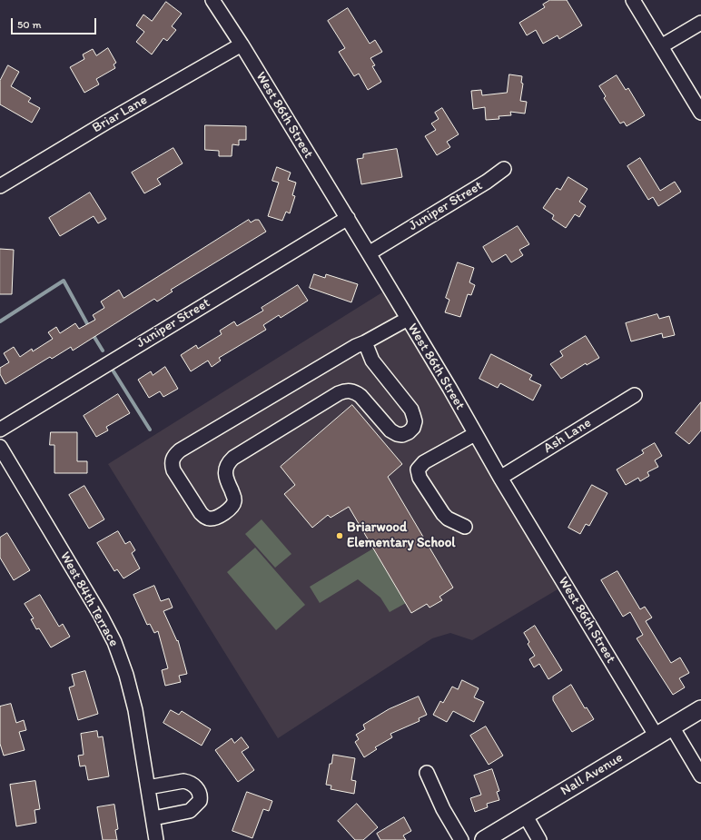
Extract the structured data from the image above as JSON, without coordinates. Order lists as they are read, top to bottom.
{
  "streets": {
    "main road": ["Nall Avenue"],
    "street": [
      "Briar Lane",
      "West 86th Street",
      "Juniper Street",
      "Ash Lane",
      "West 84th Terrace"
    ]
  },
  "crossings": [
    ["Briar Lane", "West 86th Street"],
    ["West 86th Street", "Juniper Street"],
    ["West 86th Street", "Ash Lane"],
    ["West 86th Street", "Nall Avenue"]
  ],
  "places": ["Briarwood Elementary School"],
  "scale_bar": "50 m"
}
